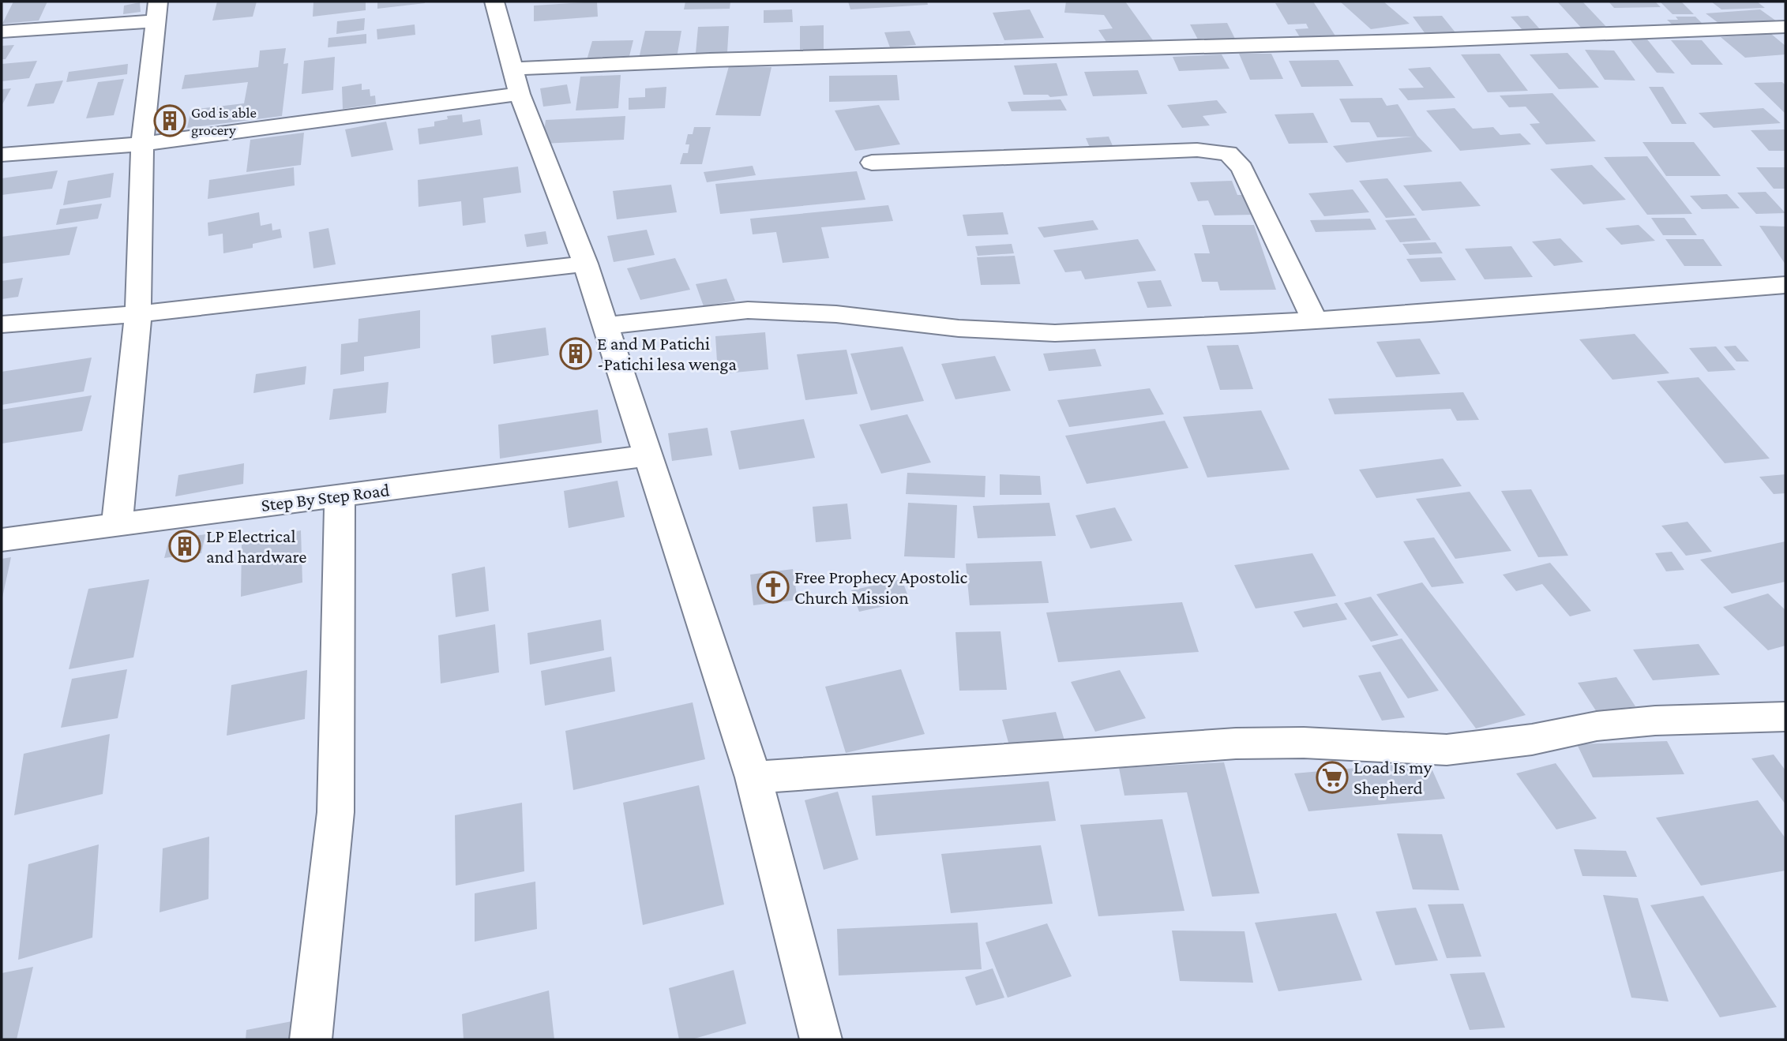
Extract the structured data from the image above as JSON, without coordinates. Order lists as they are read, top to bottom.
{
  "streets": {
    "street": ["Step By Step Road"]
  },
  "places": {
    "building": ["God is able grocery", "E and M Patichi -Patichi lesa wenga", "LP Electrical and hardware"],
    "church": ["Free Prophecy Apostolic Church Mission"],
    "supermarket": ["Load Is my Shepherd"]
  }
}
